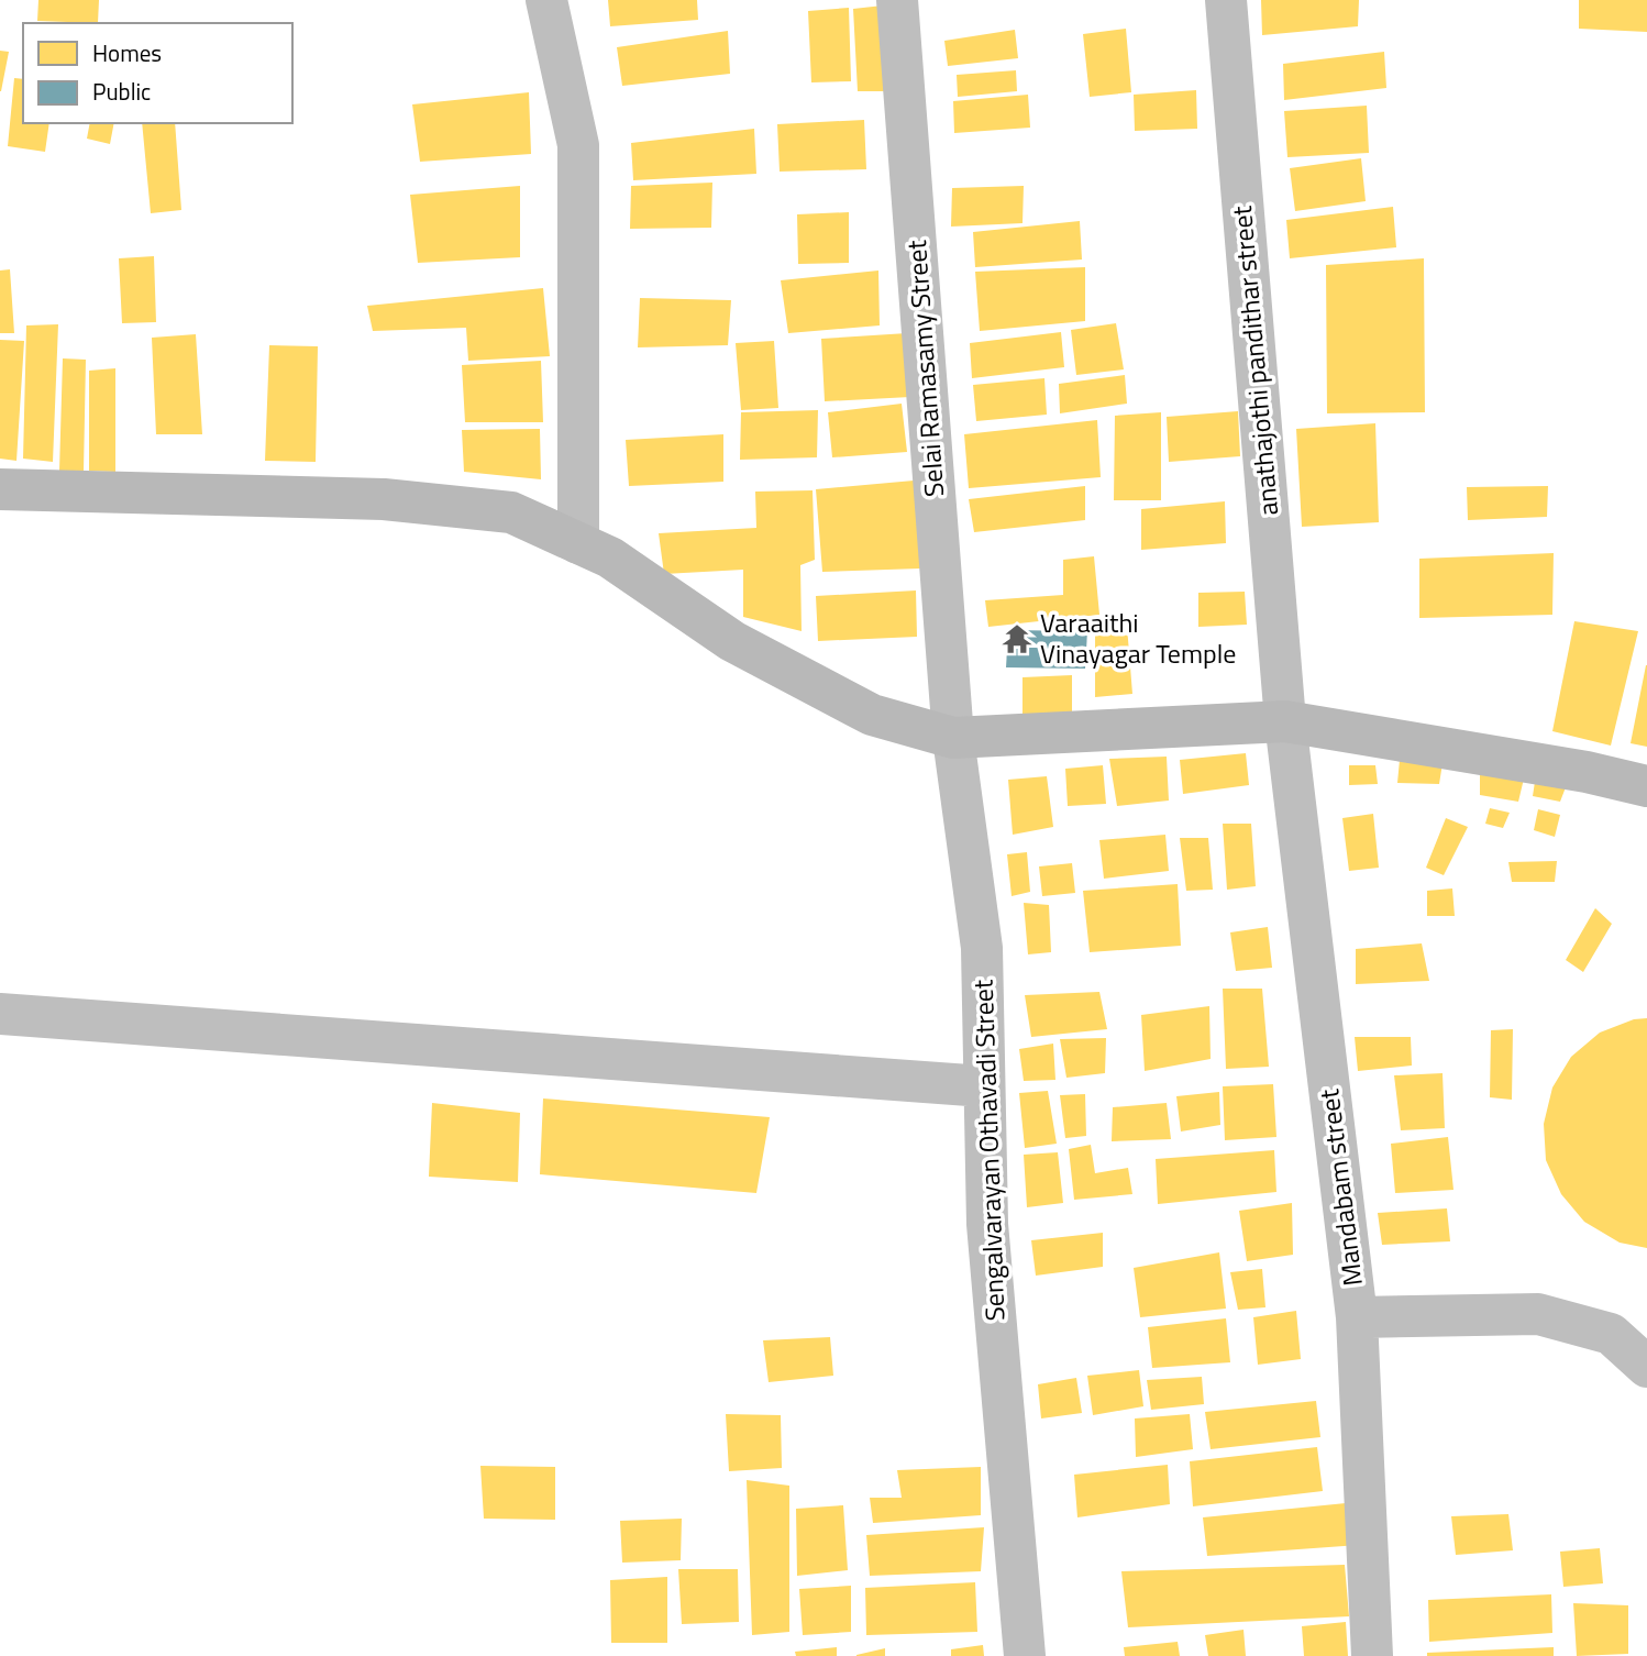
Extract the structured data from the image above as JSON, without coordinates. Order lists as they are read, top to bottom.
{
  "streets": {
    "street": [
      "anathajothi pandithar street",
      "Selai Ramasamy Street",
      "Sengalvarayan Othavadi Street",
      "Mandabam street"
    ]
  },
  "crossings": [
    ["anathajothi pandithar street", "Mandabam street"],
    ["Selai Ramasamy Street", "Sengalvarayan Othavadi Street"]
  ],
  "places": {
    "temple": ["Varaaithi Vinayagar Temple"]
  },
  "legend": ["Homes", "Public"]
}
